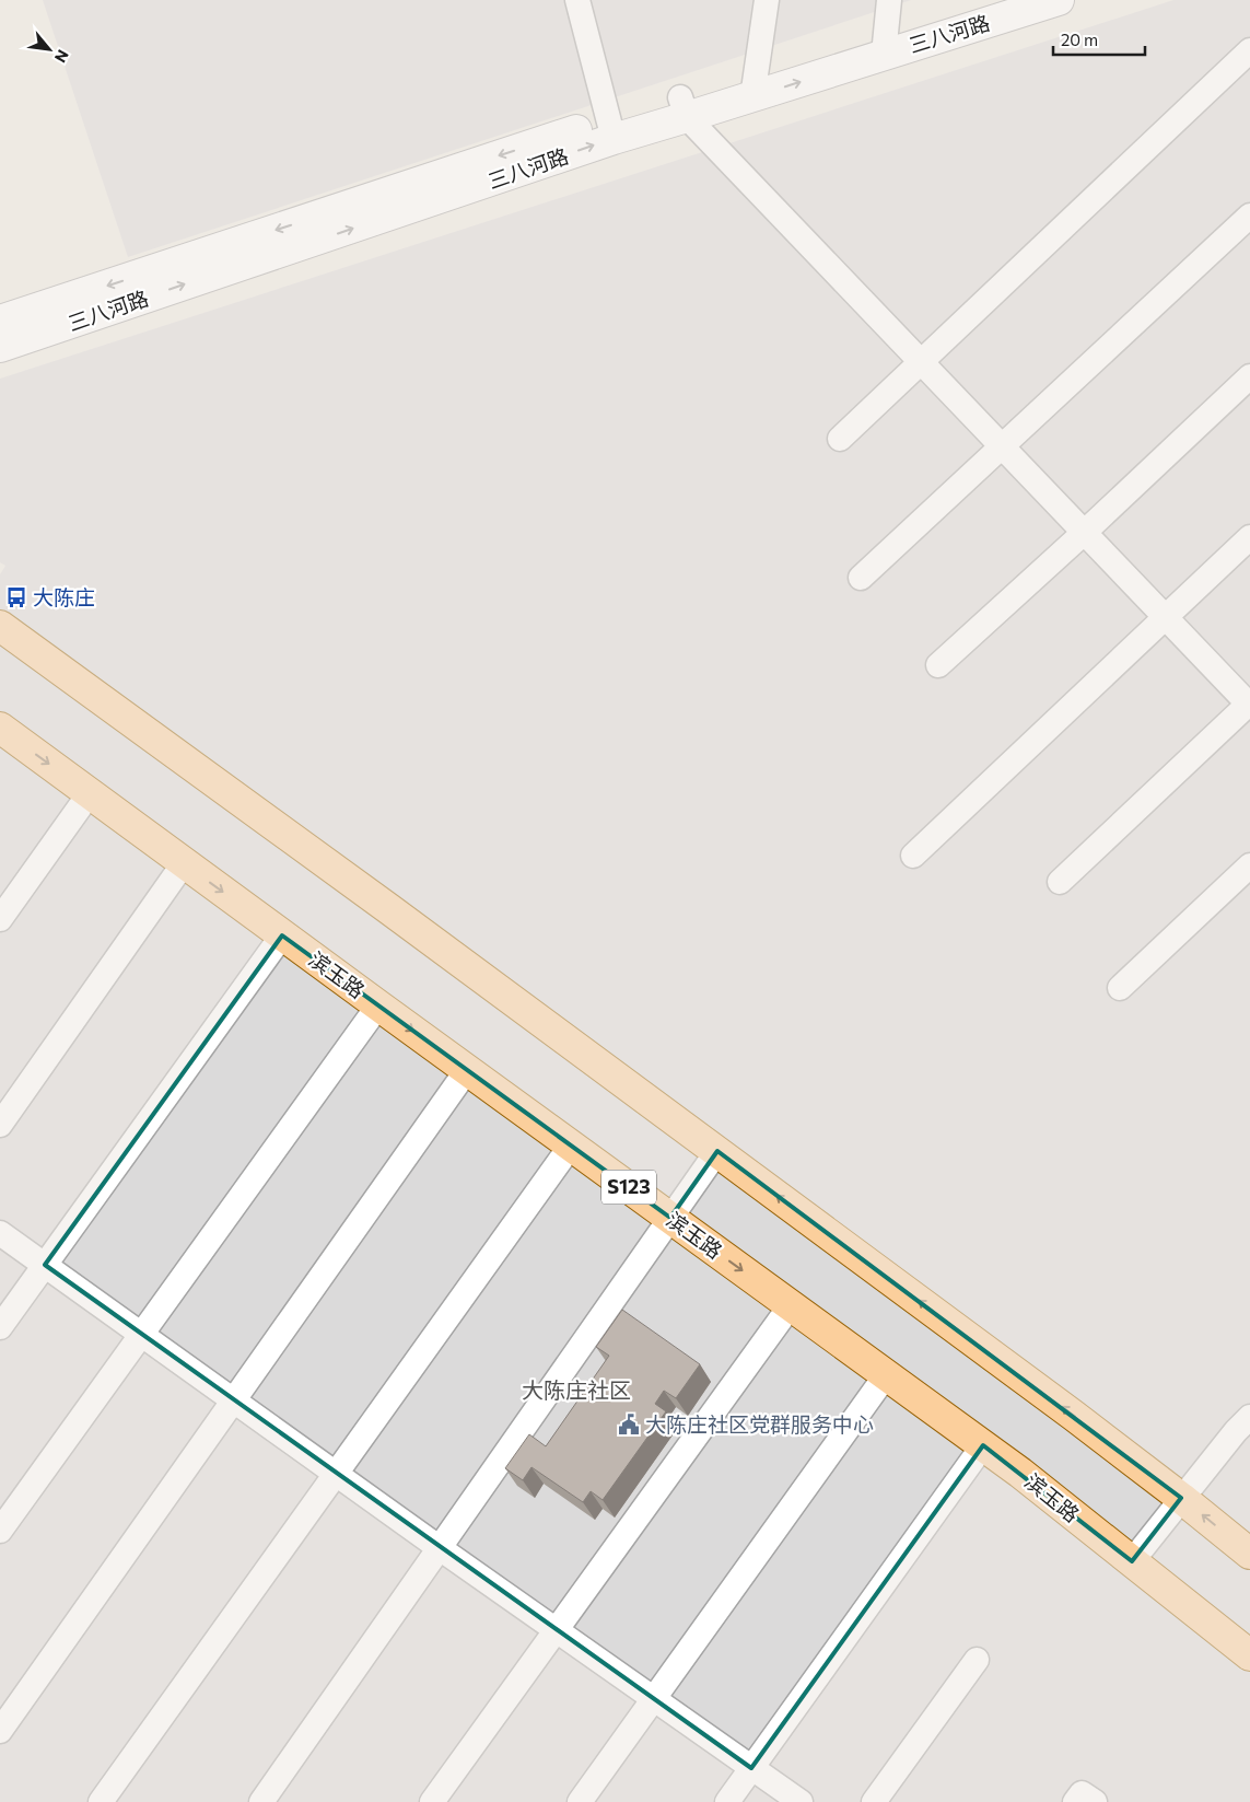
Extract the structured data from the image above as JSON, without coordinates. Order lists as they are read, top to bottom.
{
  "streets": {
    "main road": ["滨玉路", "S123"],
    "street": ["三八河路"]
  },
  "districts": ["大陈庄社区"],
  "places": {
    "bus stop": ["大陈庄"],
    "public building": ["大陈庄社区党群服务中心"]
  },
  "scale_bar": "20 m",
  "north": "bottom right"
}
